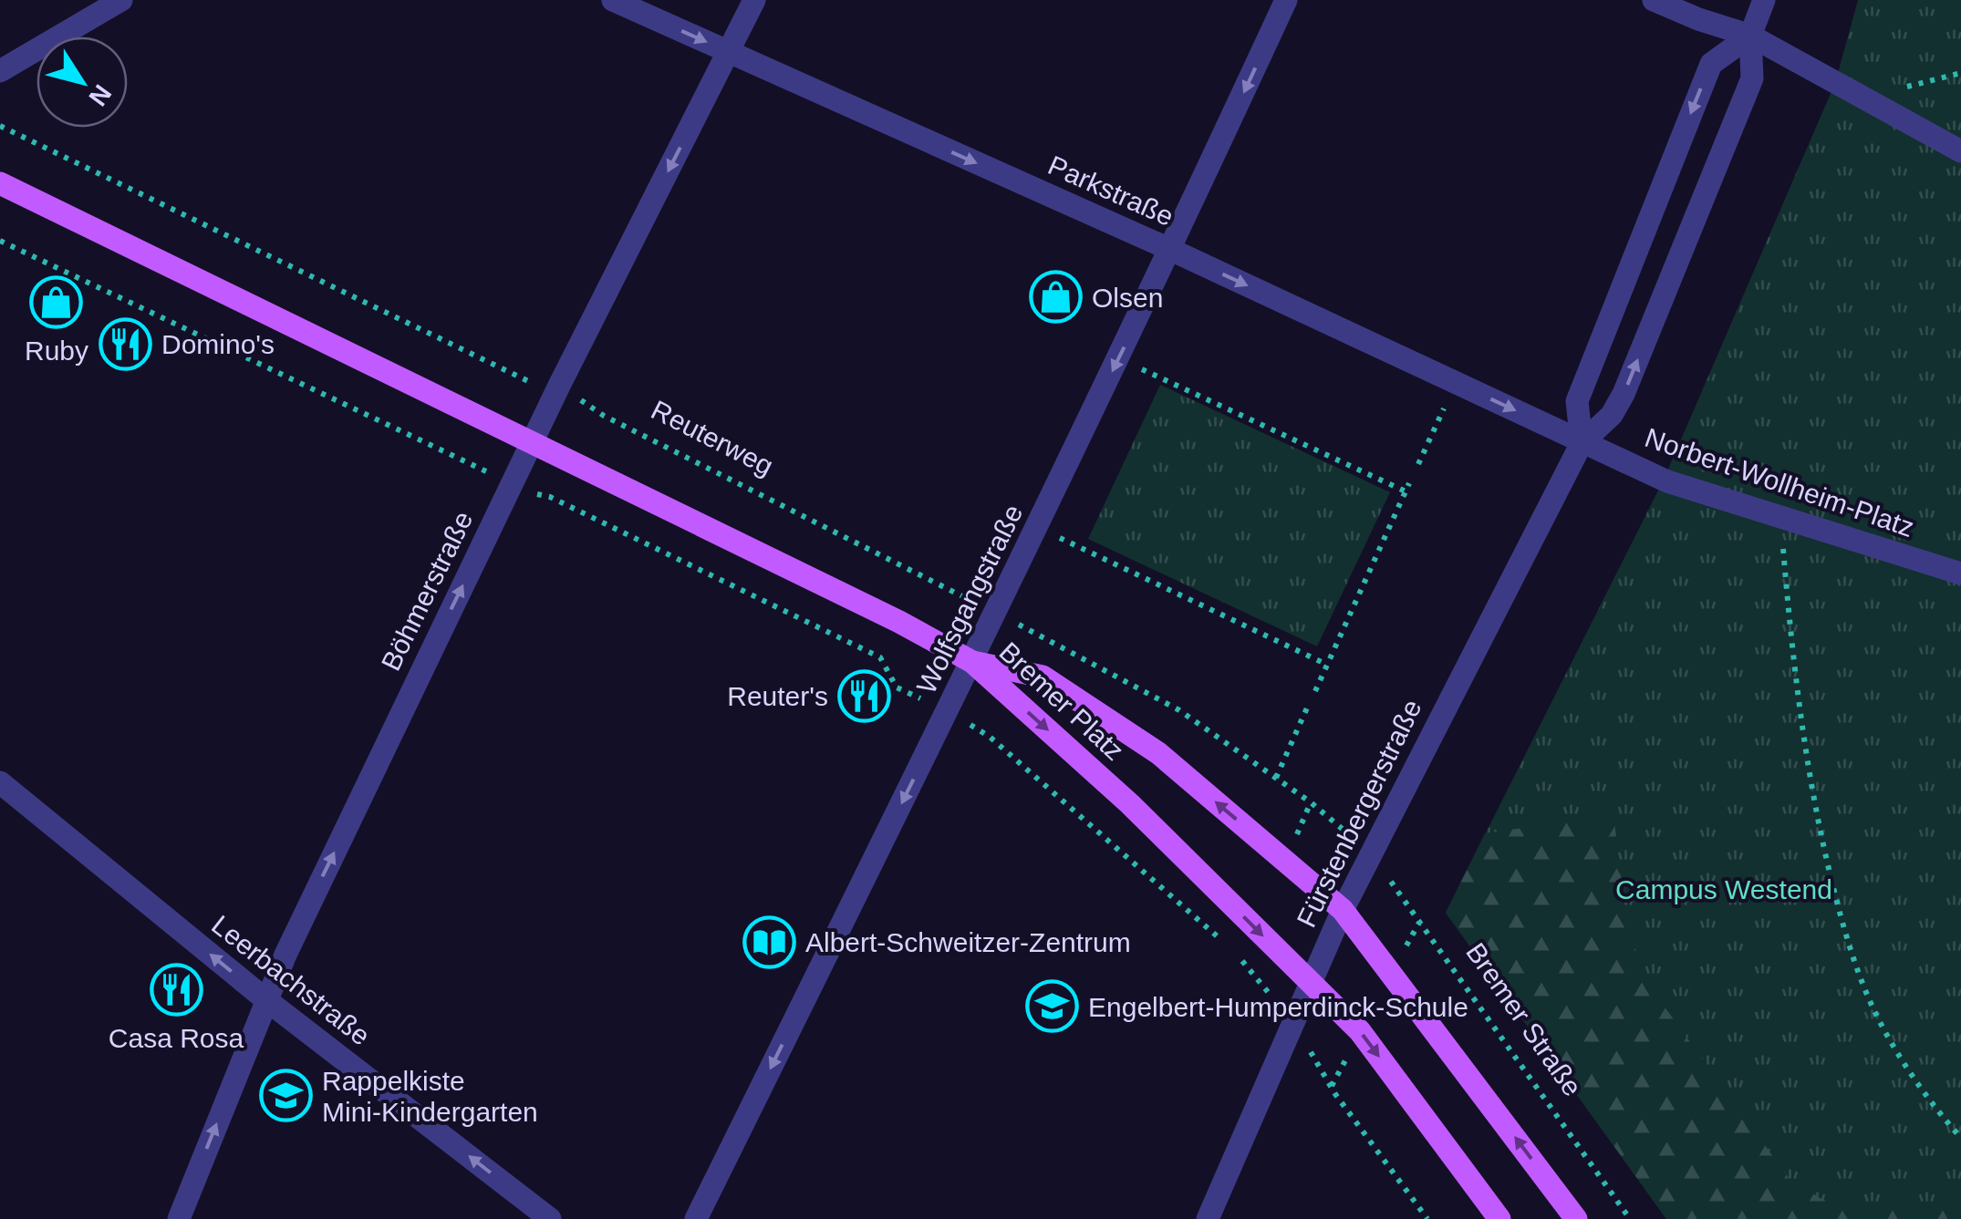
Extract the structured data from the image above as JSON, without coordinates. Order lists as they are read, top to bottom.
{
  "streets": {
    "main road": ["Bremer Platz"],
    "street": [
      "Parkstraße",
      "Norbert-Wollheim-Platz",
      "Böhmerstraße",
      "Wolfsgangstraße",
      "Fürstenbergerstraße",
      "Leerbachstraße"
    ],
    "path": ["Reuterweg", "Bremer Straße"]
  },
  "crossings": [
    ["Parkstraße", "Norbert-Wollheim-Platz"],
    ["Parkstraße", "Böhmerstraße"],
    ["Parkstraße", "Wolfsgangstraße"],
    ["Parkstraße", "Fürstenbergerstraße"],
    ["Reuterweg", "Böhmerstraße"],
    ["Reuterweg", "Wolfsgangstraße"],
    ["Reuterweg", "Fürstenbergerstraße"],
    ["Reuterweg", "Bremer Straße"],
    ["Norbert-Wollheim-Platz", "Fürstenbergerstraße"],
    ["Böhmerstraße", "Leerbachstraße"],
    ["Wolfsgangstraße", "Bremer Platz"],
    ["Bremer Platz", "Fürstenbergerstraße"],
    ["Fürstenbergerstraße", "Bremer Straße"]
  ],
  "one_way": ["Parkstraße", "Wolfsgangstraße", "Leerbachstraße"],
  "parks": ["Campus Westend"],
  "places": {
    "shop": ["Olsen", "Ruby"],
    "restaurant": ["Domino's", "Reuter's", "Casa Rosa"],
    "library": ["Albert-Schweitzer-Zentrum"],
    "school or university": ["Engelbert-Humperdinck-Schule", "Rappelkiste Mini-Kindergarten"]
  },
  "north": "bottom right"
}
